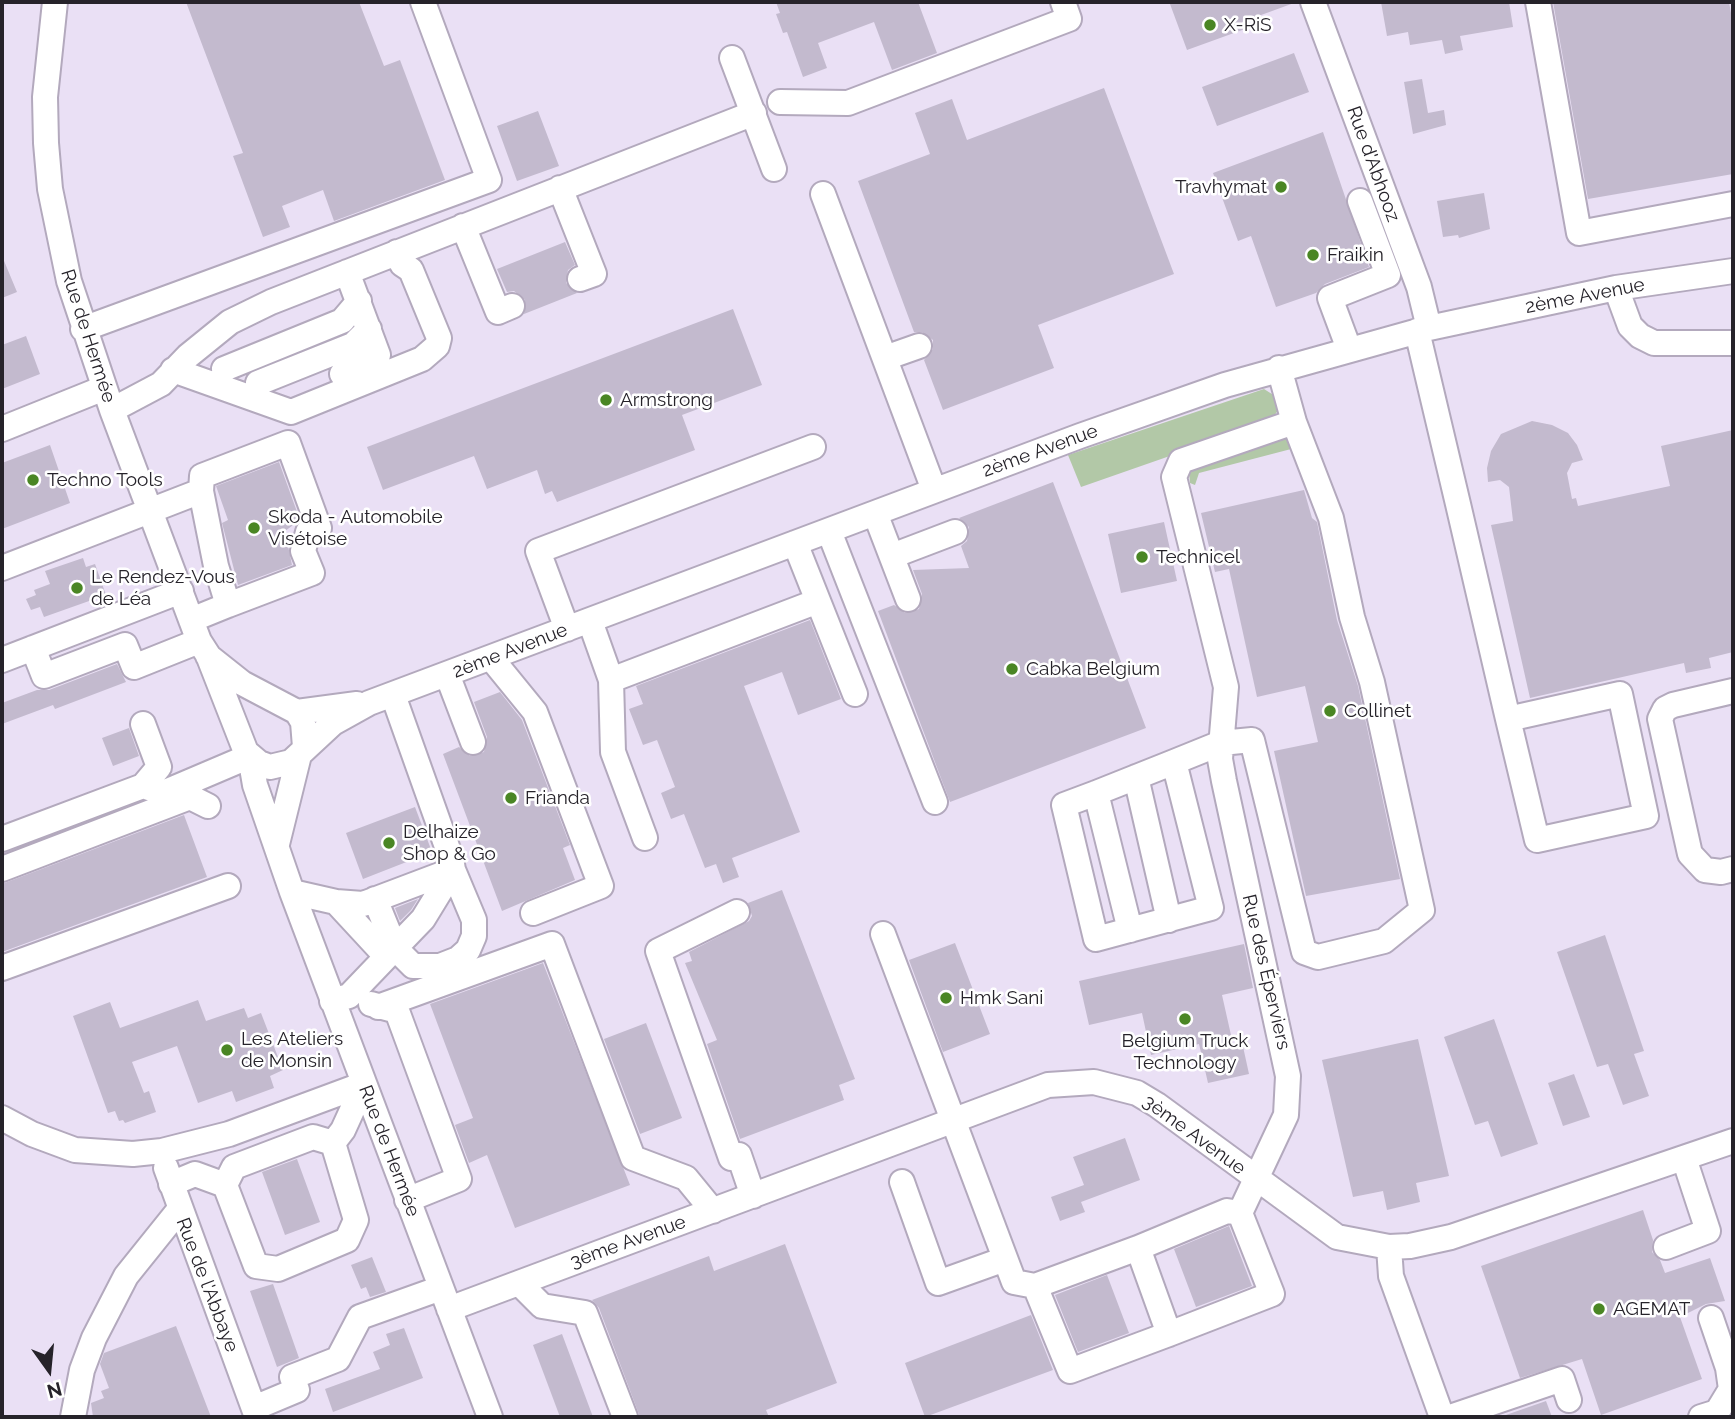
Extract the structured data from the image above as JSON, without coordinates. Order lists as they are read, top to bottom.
{
  "streets": {
    "street": [
      "Rue d'Abhooz",
      "2ème Avenue",
      "Rue de Hermée",
      "Rue des Éperviers",
      "3ème Avenue",
      "Rue de l'Abbaye"
    ]
  },
  "crossings": [
    ["Rue d'Abhooz", "2ème Avenue"],
    ["2ème Avenue", "Rue de Hermée"],
    ["Rue de Hermée", "3ème Avenue"],
    ["Rue des Éperviers", "3ème Avenue"],
    ["3ème Avenue", "Rue de l'Abbaye"]
  ],
  "places": [
    "X-RiS",
    "Travhymat",
    "Fraikin",
    "Armstrong",
    "Techno Tools",
    "Skoda - Automobile Visétoise",
    "Technicel",
    "Le Rendez-Vous de Léa",
    "Cabka Belgium",
    "Collinet",
    "Frianda",
    "Delhaize Shop & Go",
    "Hmk Sani",
    "Belgium Truck Technology",
    "Les Ateliers de Monsin",
    "AGEMAT"
  ],
  "north": "bottom"
}
